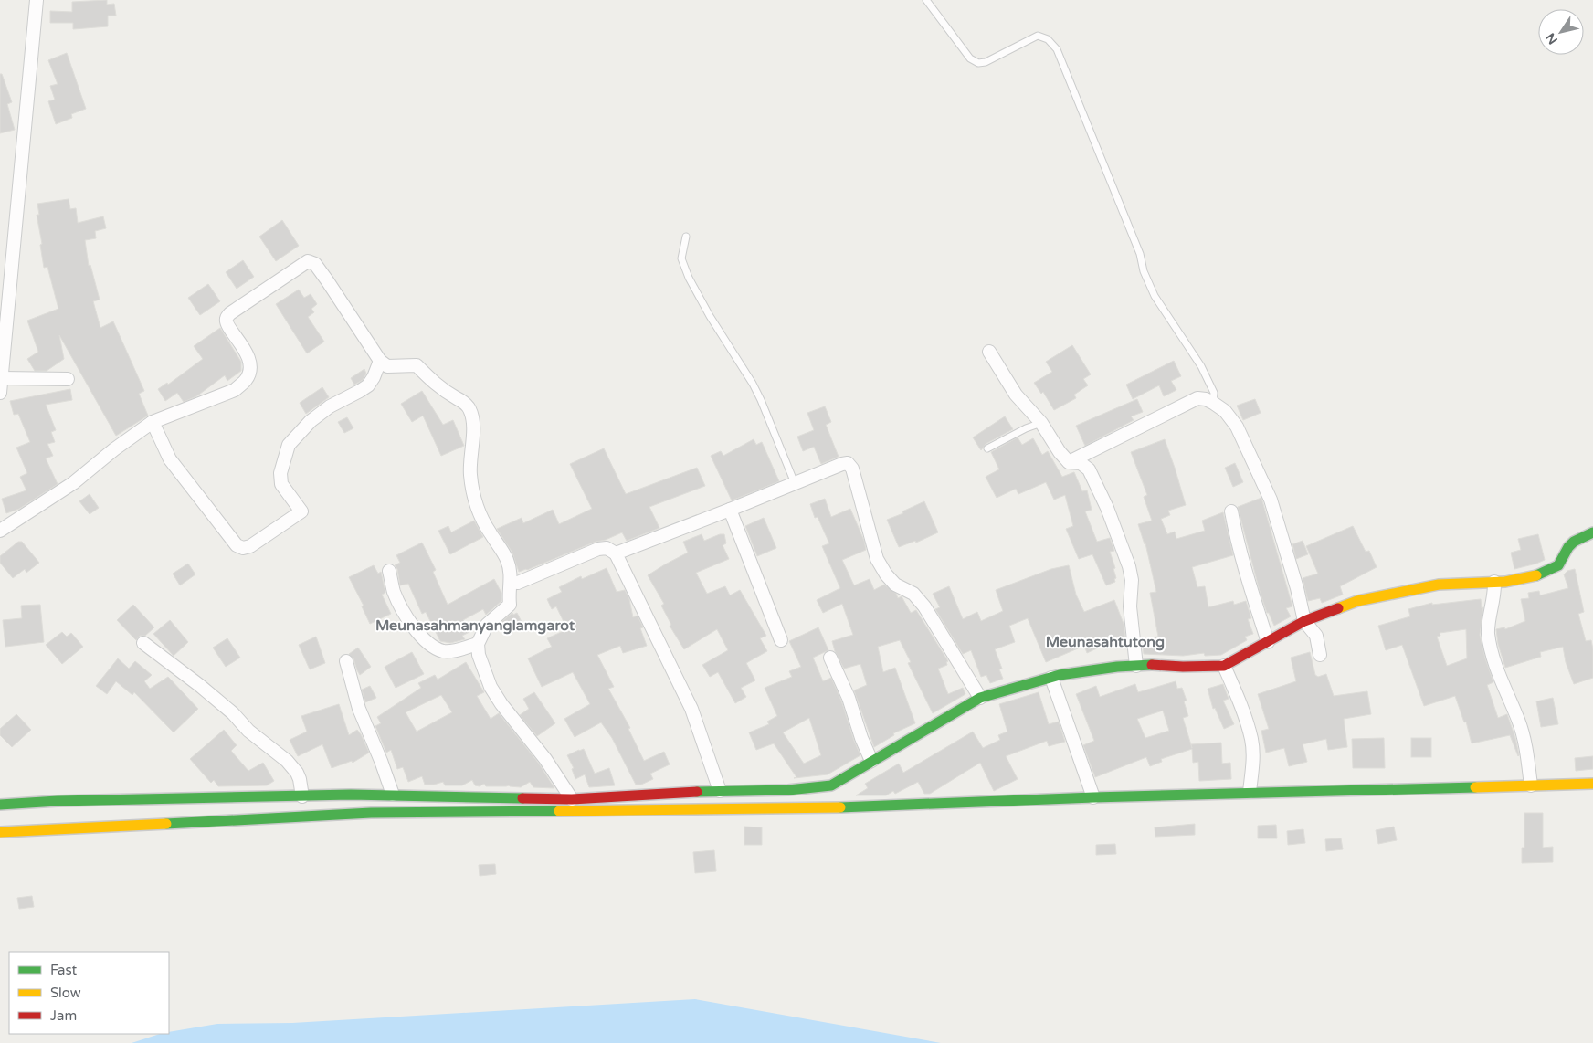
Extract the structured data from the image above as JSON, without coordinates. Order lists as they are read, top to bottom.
{
  "districts": ["Meunasahmanyanglamgarot", "Meunasahtutong"],
  "legend": ["Fast", "Slow", "Jam"],
  "north": "bottom left"
}
